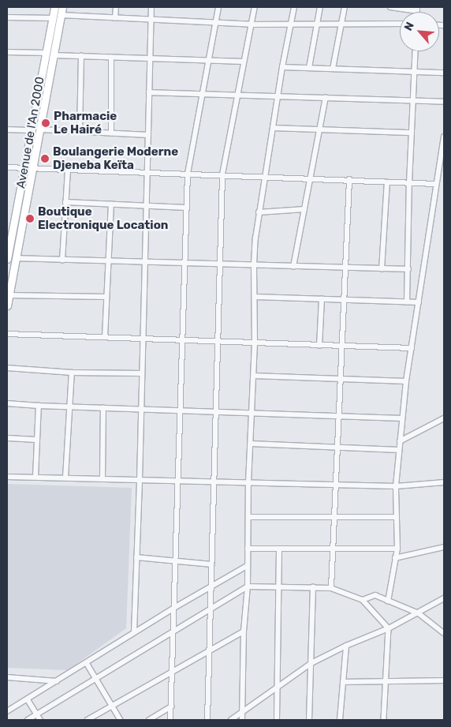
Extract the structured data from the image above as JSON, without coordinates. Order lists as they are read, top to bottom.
{
  "streets": {
    "main road": ["Avenue de l'An 2000"]
  },
  "places": ["Pharmacie Le Hairé", "Boulangerie Moderne Djeneba Keïta", "Boutique Electronique Location"],
  "north": "top left"
}
